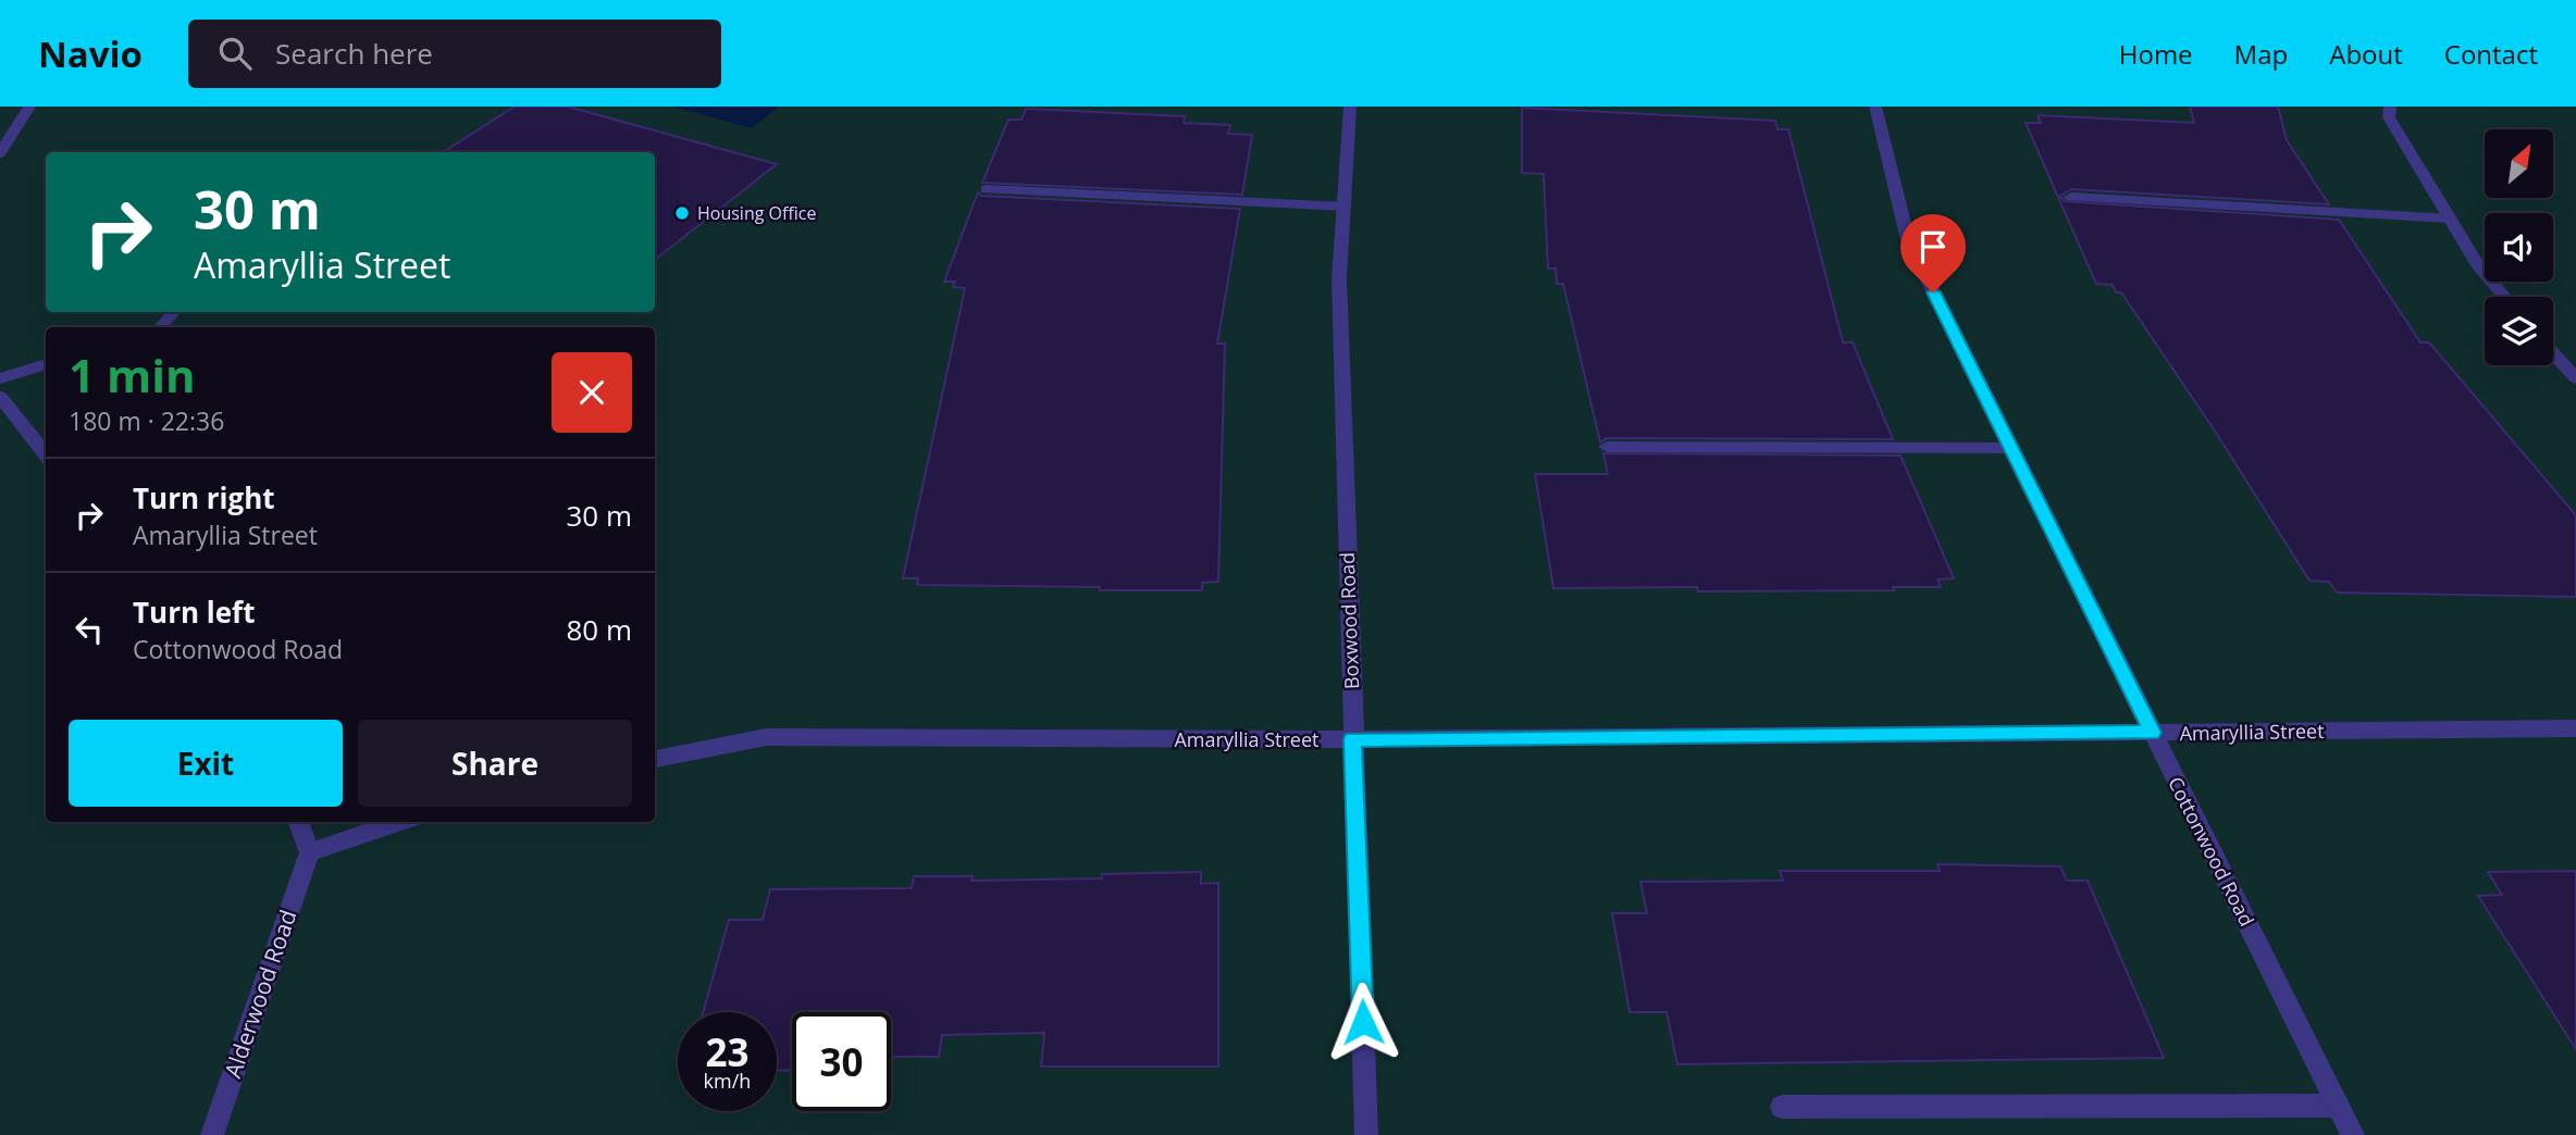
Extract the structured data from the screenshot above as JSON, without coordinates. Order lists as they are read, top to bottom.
{
  "streets": {
    "street": [
      "Boxwood Road",
      "Amaryllia Street",
      "Cottonwood Road",
      "Alderwood Road"
    ]
  },
  "crossings": [
    ["Boxwood Road", "Amaryllia Street"],
    ["Amaryllia Street", "Cottonwood Road"]
  ],
  "places": ["Housing Office"],
  "north": "top right",
  "page": {
    "header": "Navio",
    "search": "Search here",
    "nav": [
      "Home",
      "Map",
      "About",
      "Contact"
    ],
    "turn": ["30 m", "Amaryllia Street"],
    "heading": ["1 min", "180 m · 22:36"],
    "list": [
      {
        "name": "Turn right",
        "note": "Amaryllia Street",
        "value": "30 m"
      },
      {
        "name": "Turn left",
        "note": "Cottonwood Road",
        "value": "80 m"
      }
    ],
    "buttons": ["Exit", "Share"],
    "speed": "23 km/h",
    "limit": "30"
  }
}
